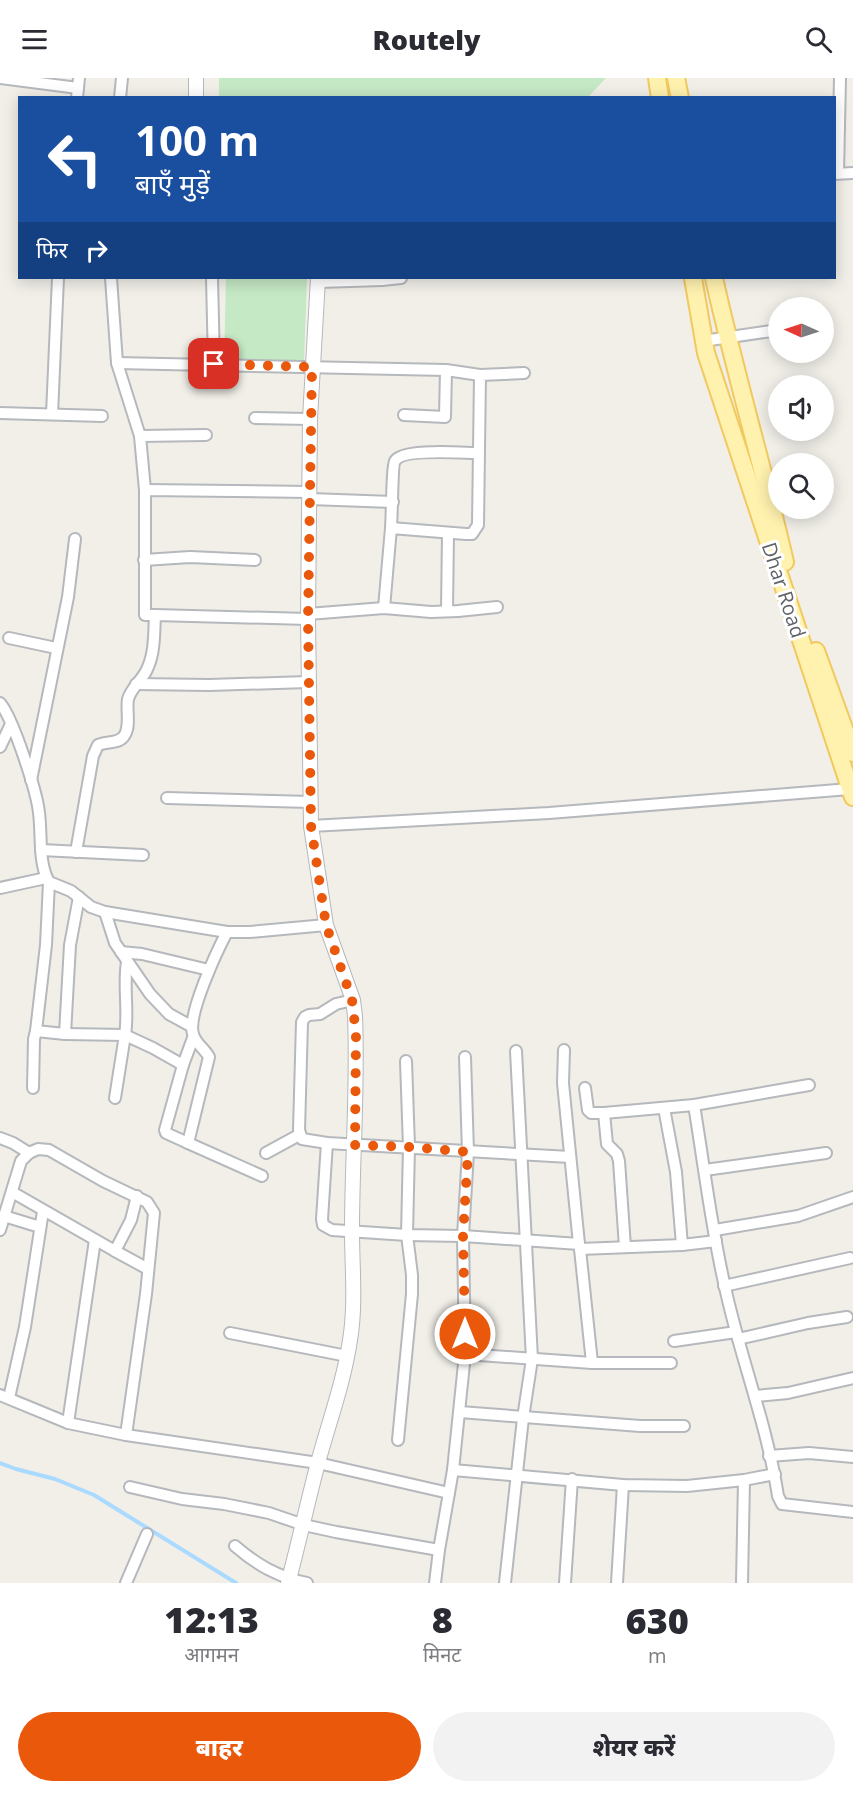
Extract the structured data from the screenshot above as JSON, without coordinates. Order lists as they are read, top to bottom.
{
  "streets": {
    "main road": ["Dhar Road"]
  },
  "north": "left",
  "page": {
    "header": "Routely",
    "turn": ["100 m", "बाएँ मुड़ें"],
    "then": "फिर",
    "eta": [
      "12:13",
      "आगमन",
      "8",
      "मिनट",
      "630",
      "m"
    ],
    "buttons": ["बाहर", "शेयर करें"]
  }
}
